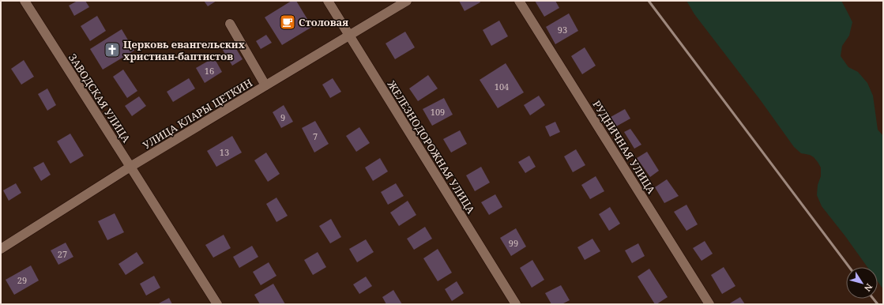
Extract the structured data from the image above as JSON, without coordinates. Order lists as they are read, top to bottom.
{
  "streets": {
    "street": [
      "ЗАВОДСКАЯ УЛИЦА",
      "УЛИЦА КЛАРЫ ЦЕТКИН",
      "ЖЕЛЕЗНОДОРОЖНАЯ УЛИЦА",
      "РУДНИЧНАЯ УЛИЦА"
    ]
  },
  "crossings": [
    ["ЗАВОДСКАЯ УЛИЦА", "УЛИЦА КЛАРЫ ЦЕТКИН"],
    ["УЛИЦА КЛАРЫ ЦЕТКИН", "ЖЕЛЕЗНОДОРОЖНАЯ УЛИЦА"]
  ],
  "places": {
    "cafe": ["Столовая"],
    "church": ["Церковь евангельских христиан-баптистов"]
  },
  "house_numbers": [
    "93",
    "16",
    "104",
    "109",
    "9",
    "7",
    "13",
    "99",
    "27",
    "29"
  ],
  "north": "bottom right"
}
